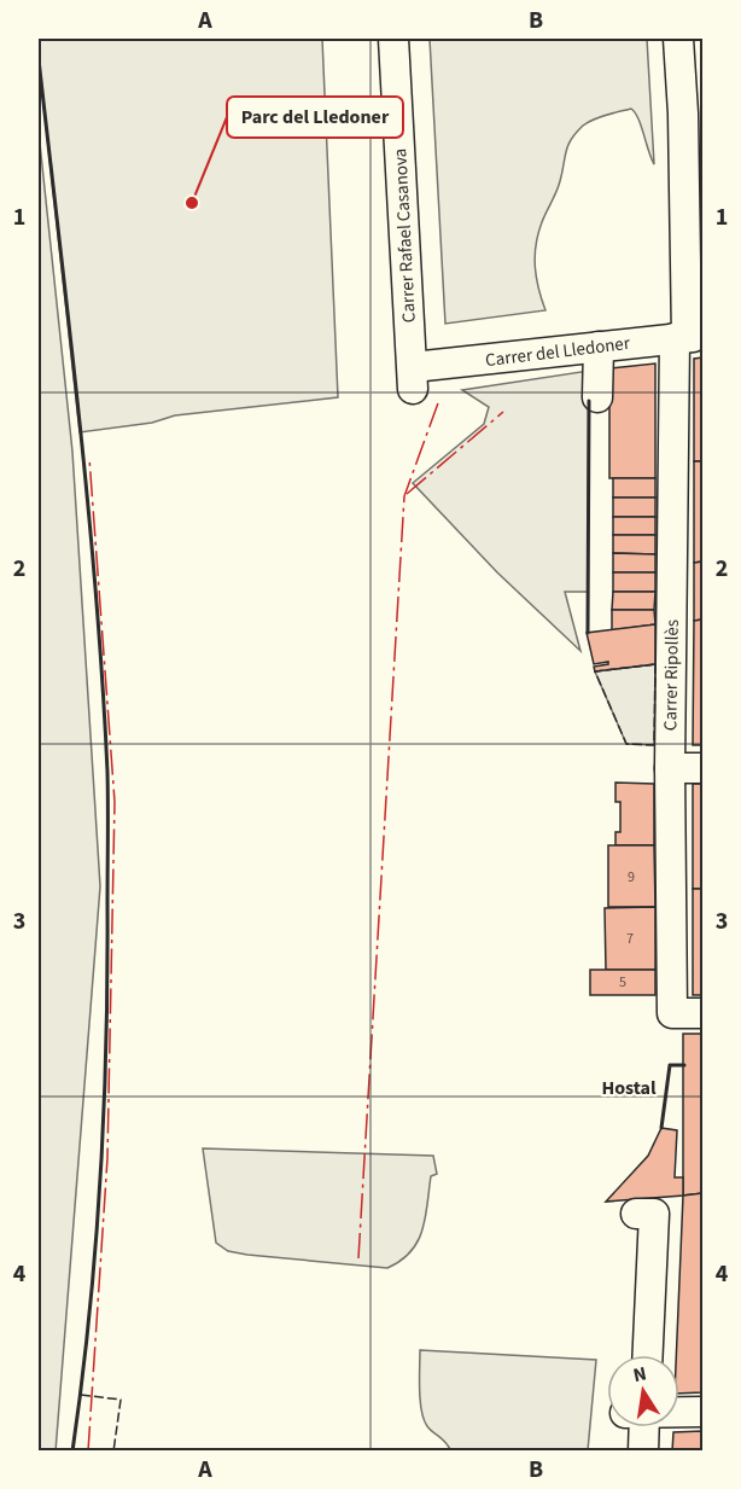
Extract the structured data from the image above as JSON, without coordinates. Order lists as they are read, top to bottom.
{
  "streets": {
    "street": ["Carrer Rafael Casanova", "Carrer del Lledoner", "Carrer Ripollès"]
  },
  "crossings": [
    ["Carrer Rafael Casanova", "Carrer del Lledoner"],
    ["Carrer del Lledoner", "Carrer Ripollès"]
  ],
  "districts": ["Hostal"],
  "places": ["Parc del Lledoner"],
  "house_numbers": ["9", "7", "5"],
  "north": "top",
  "grid": {
    "columns": ["A", "B"],
    "rows": [
      "1",
      "2",
      "3",
      "4"
    ]
  }
}
